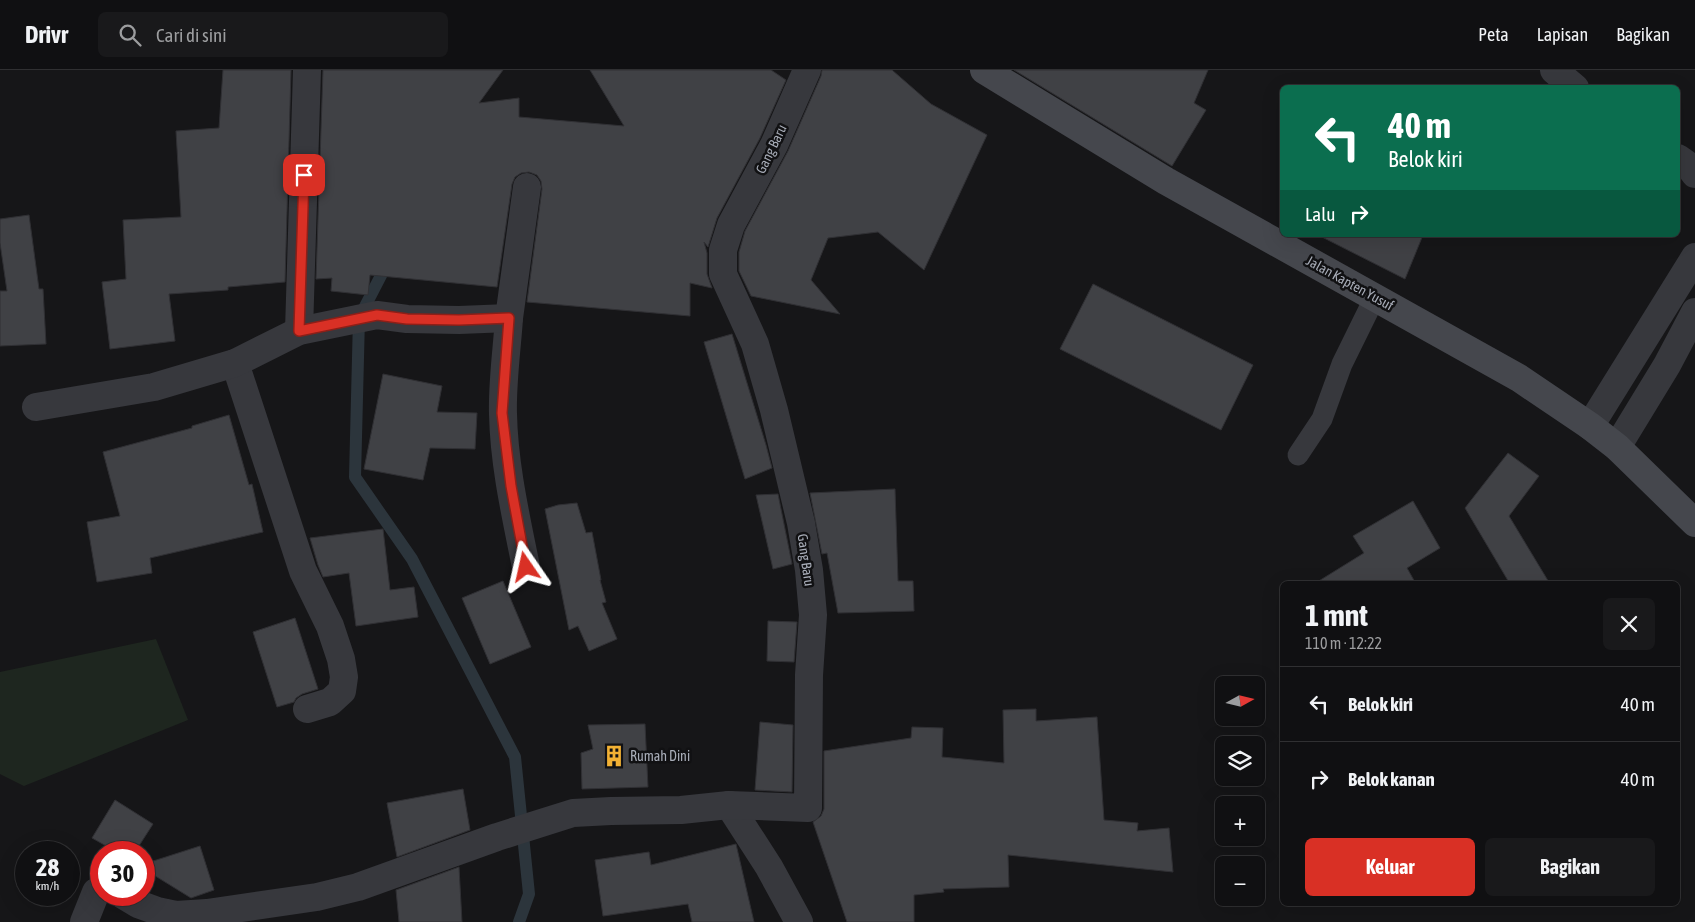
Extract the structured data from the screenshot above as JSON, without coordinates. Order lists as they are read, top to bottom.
{
  "streets": {
    "main road": ["Jalan Kapten Yusuf"],
    "street": ["Gang Baru"]
  },
  "places": {
    "building": ["Rumah Dini"]
  },
  "north": "right",
  "page": {
    "header": "Drivr",
    "search": "Cari di sini",
    "nav": ["Peta", "Lapisan", "Bagikan"],
    "turn": ["40 m", "Belok kiri"],
    "then": "Lalu",
    "heading": ["1 mnt", "110 m · 12:22"],
    "list": [
      {
        "name": "Belok kiri",
        "value": "40 m"
      },
      {
        "name": "Belok kanan",
        "value": "40 m"
      }
    ],
    "map_buttons": ["+", "−"],
    "buttons": ["Keluar", "Bagikan"],
    "speed": "28 km/h",
    "limit": "30"
  }
}
